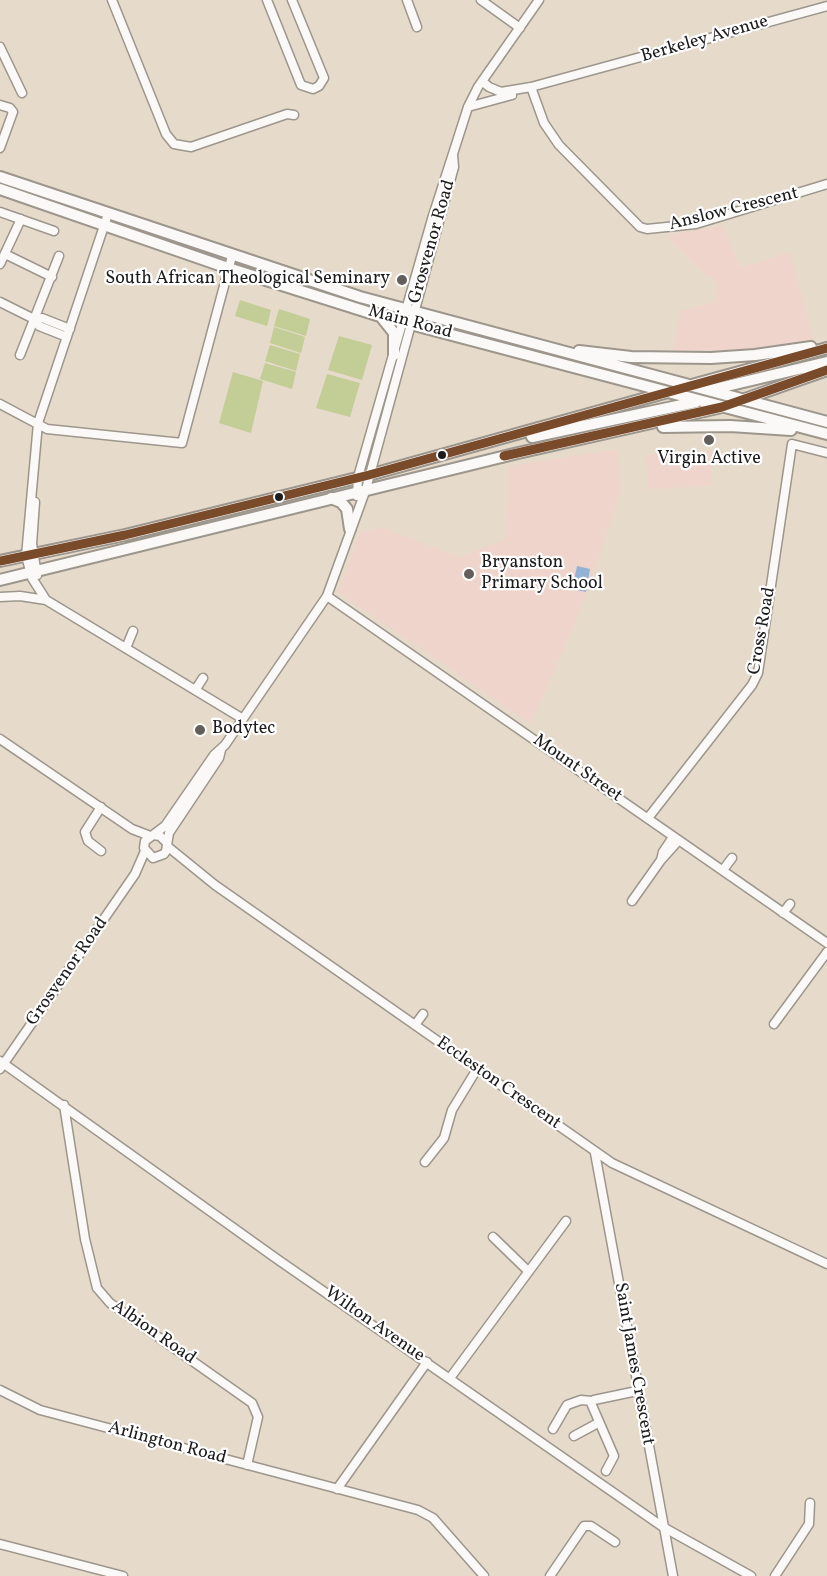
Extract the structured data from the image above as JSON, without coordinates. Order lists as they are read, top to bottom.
{
  "streets": {
    "main road": ["Main Road"],
    "street": [
      "Berkeley Avenue",
      "Anslow Crescent",
      "Grosvenor Road",
      "Cross Road",
      "Mount Street",
      "Eccleston Crescent",
      "Wilton Avenue",
      "Albion Road",
      "Saint James Crescent",
      "Arlington Road"
    ]
  },
  "crossings": [
    ["Berkeley Avenue", "Anslow Crescent"],
    ["Berkeley Avenue", "Grosvenor Road"],
    ["Grosvenor Road", "Main Road"],
    ["Grosvenor Road", "Mount Street"],
    ["Grosvenor Road", "Eccleston Crescent"],
    ["Grosvenor Road", "Wilton Avenue"],
    ["Cross Road", "Mount Street"],
    ["Eccleston Crescent", "Saint James Crescent"],
    ["Wilton Avenue", "Albion Road"],
    ["Wilton Avenue", "Saint James Crescent"],
    ["Albion Road", "Arlington Road"]
  ],
  "places": [
    "South African Theological Seminary",
    "Virgin Active",
    "Bryanston Primary School",
    "Bodytec"
  ]
}
